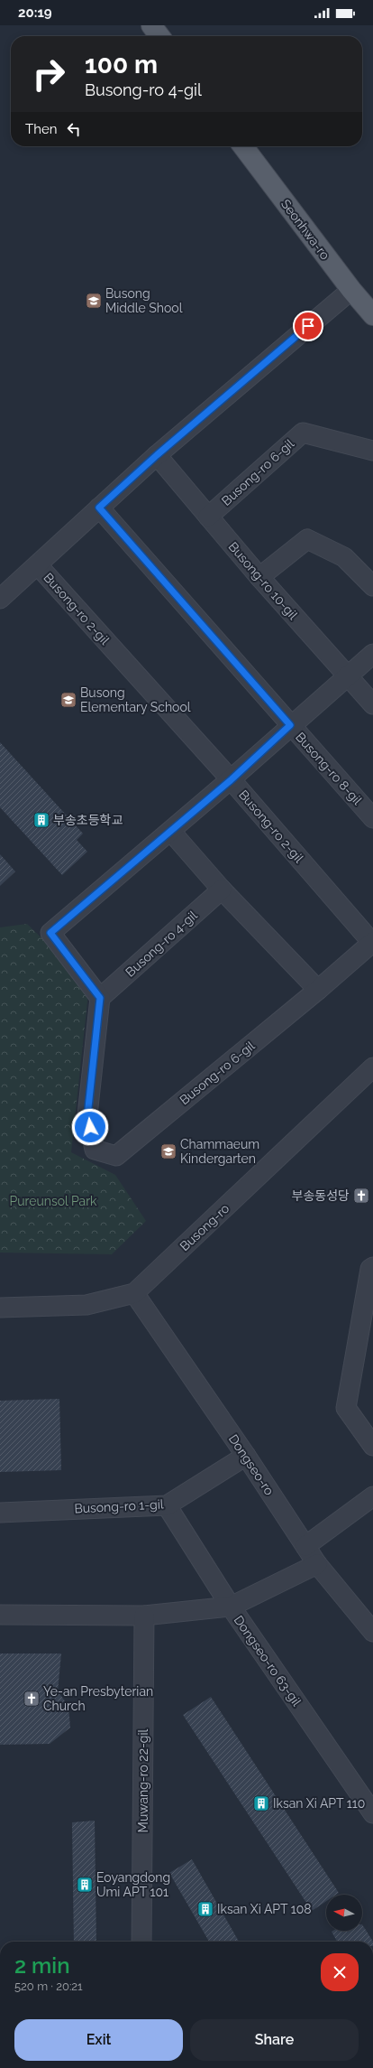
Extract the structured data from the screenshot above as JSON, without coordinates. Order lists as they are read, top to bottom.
{
  "streets": {
    "main road": ["Seonhwa-ro"],
    "street": [
      "Busong-ro 6-gil",
      "Busong-ro 10-gil",
      "Busong-ro 2-gil",
      "Busong-ro 8-gil",
      "Busong-ro 4-gil",
      "Busong-ro",
      "Dongseo-ro",
      "Busong-ro 1-gil",
      "Dongseo-ro 63-gil",
      "Muwang-ro 22-gil"
    ]
  },
  "crossings": [
    ["Busong-ro 6-gil", "Busong-ro 10-gil"],
    ["Busong-ro 6-gil", "Busong-ro 2-gil"],
    ["Busong-ro 6-gil", "Busong-ro 4-gil"],
    ["Busong-ro", "Dongseo-ro"],
    ["Dongseo-ro", "Busong-ro 1-gil"],
    ["Busong-ro 1-gil", "Dongseo-ro 63-gil"]
  ],
  "parks": ["Pureunsol Park"],
  "places": {
    "school or university": ["Busong Middle Shool", "Busong Elementary School", "Chammaeum Kindergarten"],
    "building": [
      "부송초등학교",
      "Iksan Xi APT 110",
      "Eoyangdong Umi APT 101",
      "Iksan Xi APT 108"
    ],
    "church": ["부송동성당", "Ye-an Presbyterian Church"]
  },
  "north": "left",
  "page": {
    "status": "20:19",
    "turn": ["100 m", "Busong-ro 4-gil"],
    "then": "Then",
    "heading": ["2 min", "520 m · 20:21"],
    "buttons": ["Exit", "Share"]
  }
}
